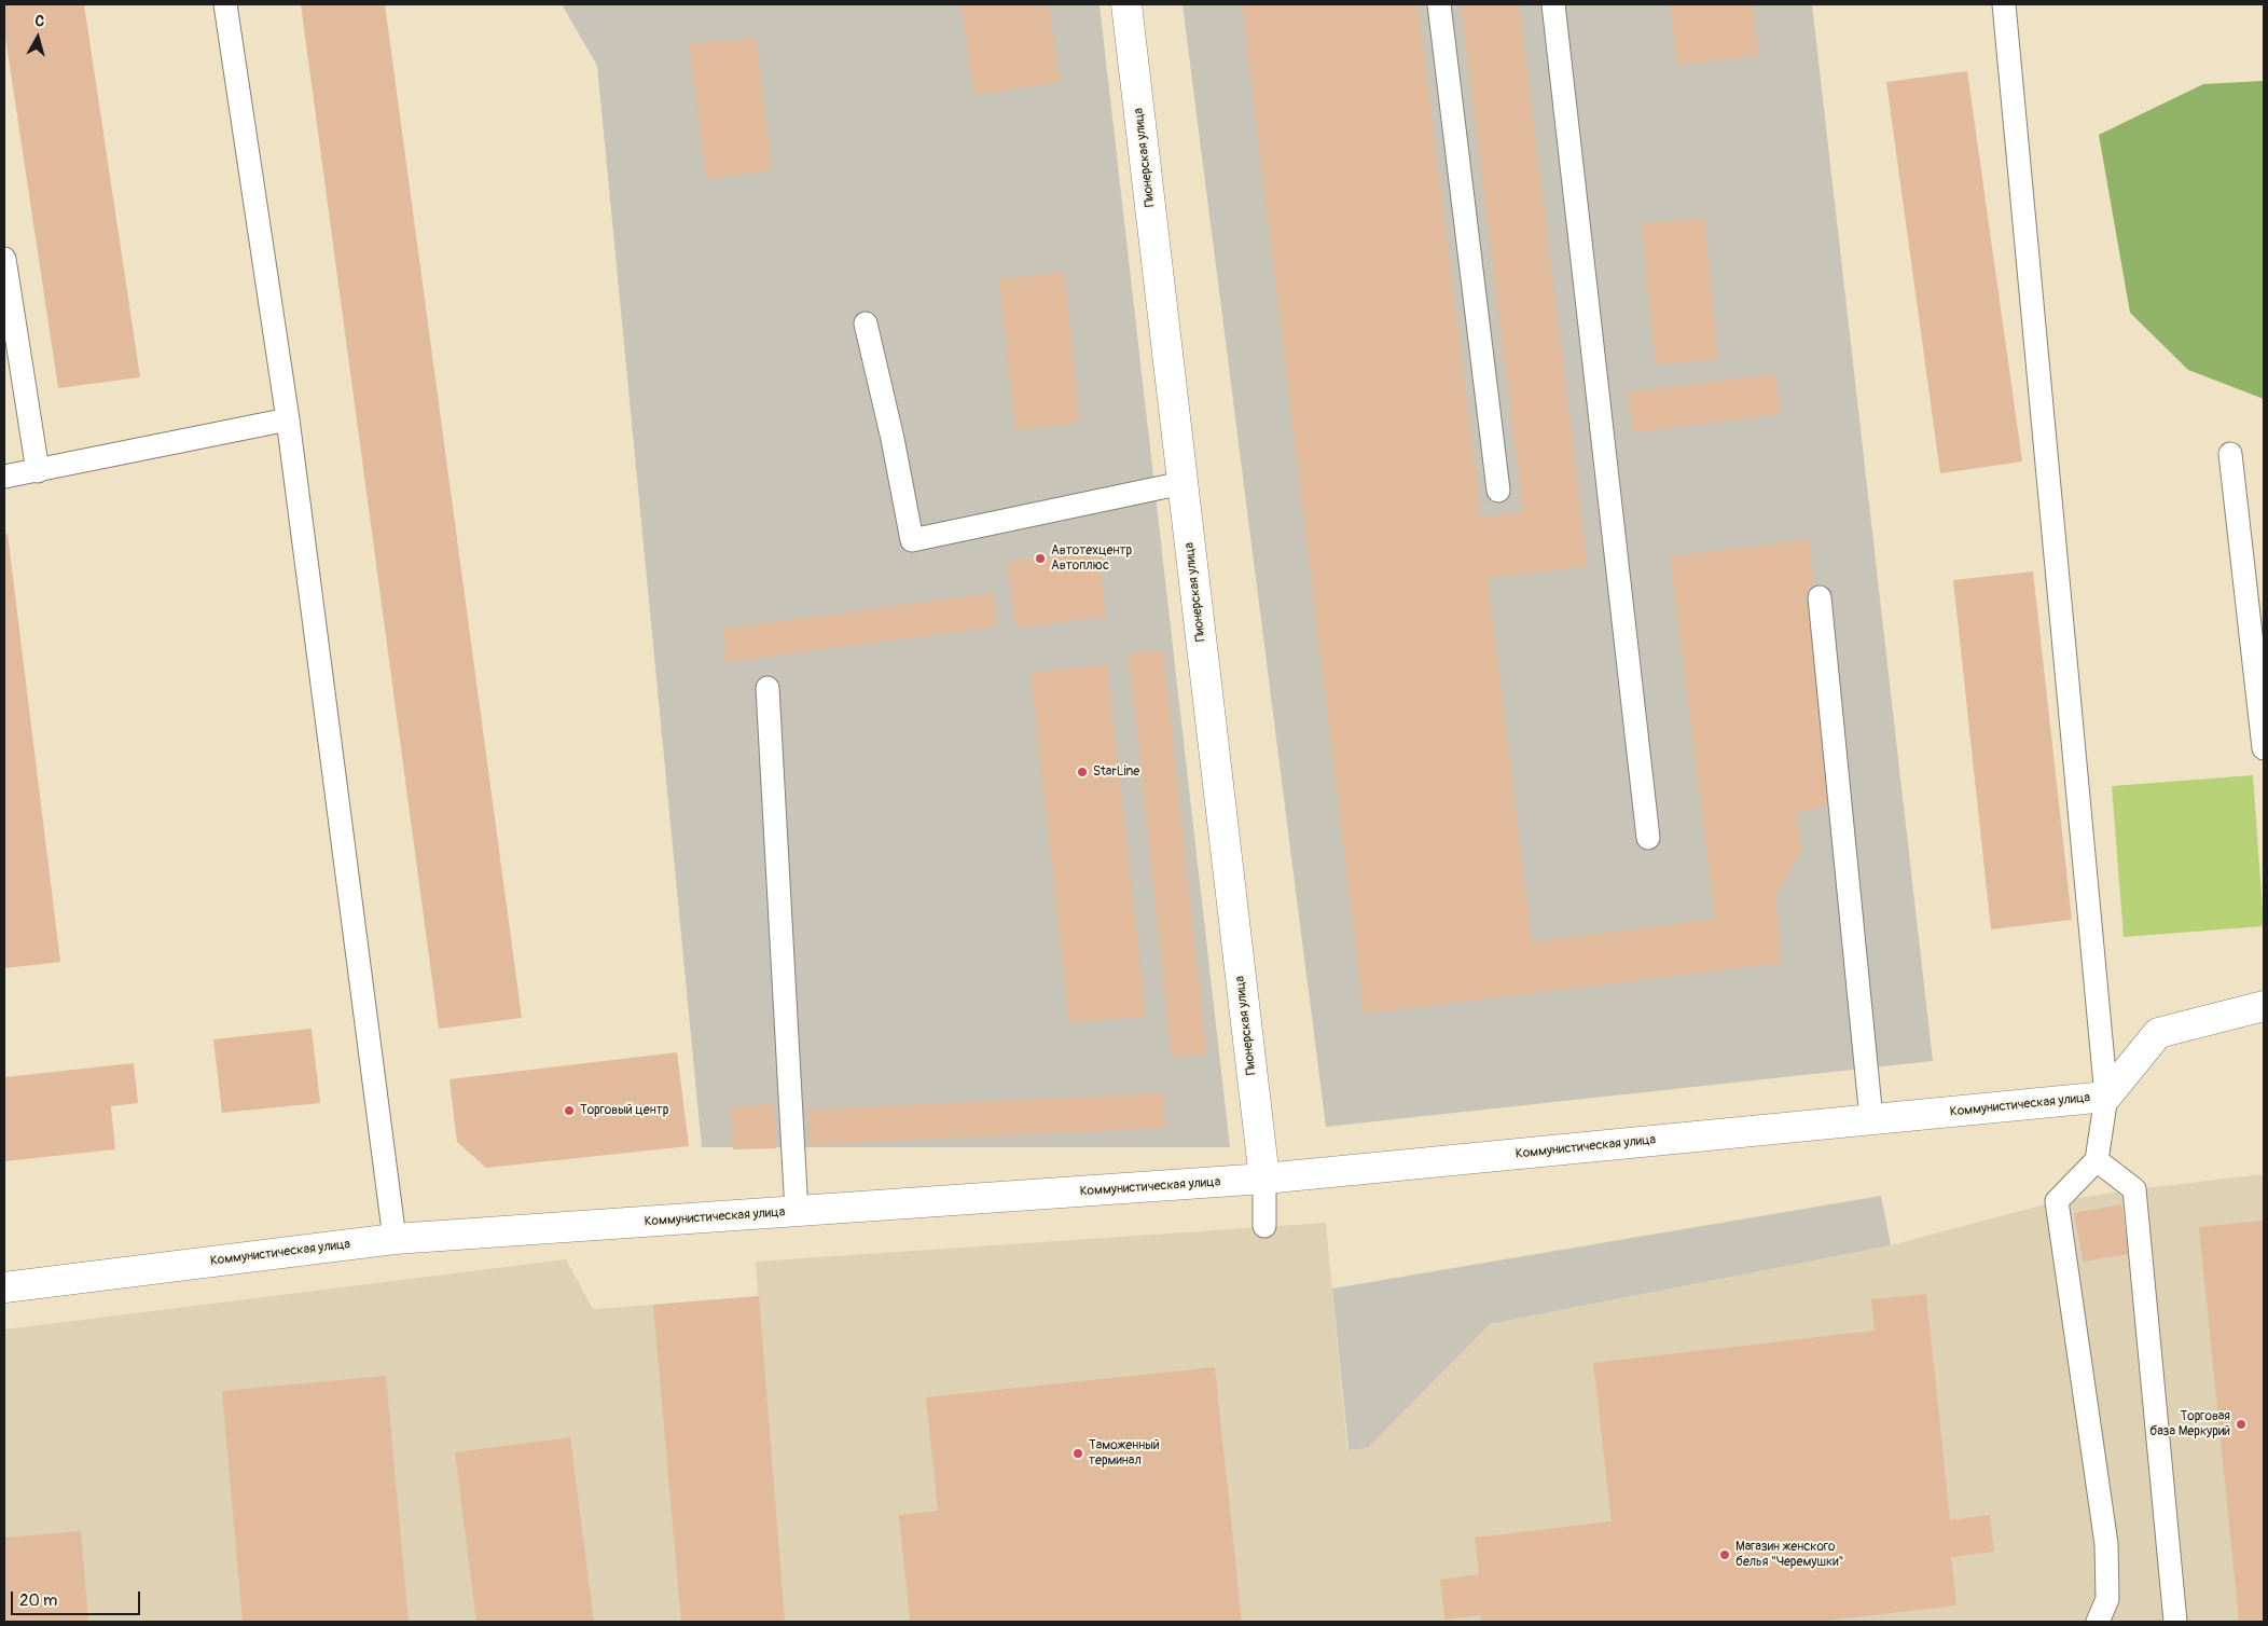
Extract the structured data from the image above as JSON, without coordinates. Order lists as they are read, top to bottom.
{
  "streets": {
    "street": ["Пионерская улица", "Коммунистическая улица"]
  },
  "crossings": [
    ["Пионерская улица", "Коммунистическая улица"]
  ],
  "places": [
    "Автотехцентр Автоплюс",
    "StarLine",
    "Торговый центр",
    "Торговая база Меркурий",
    "Таможенный терминал",
    "Магазин женского белья \"Черемушки\""
  ],
  "scale_bar": "20 m",
  "north": "top"
}
